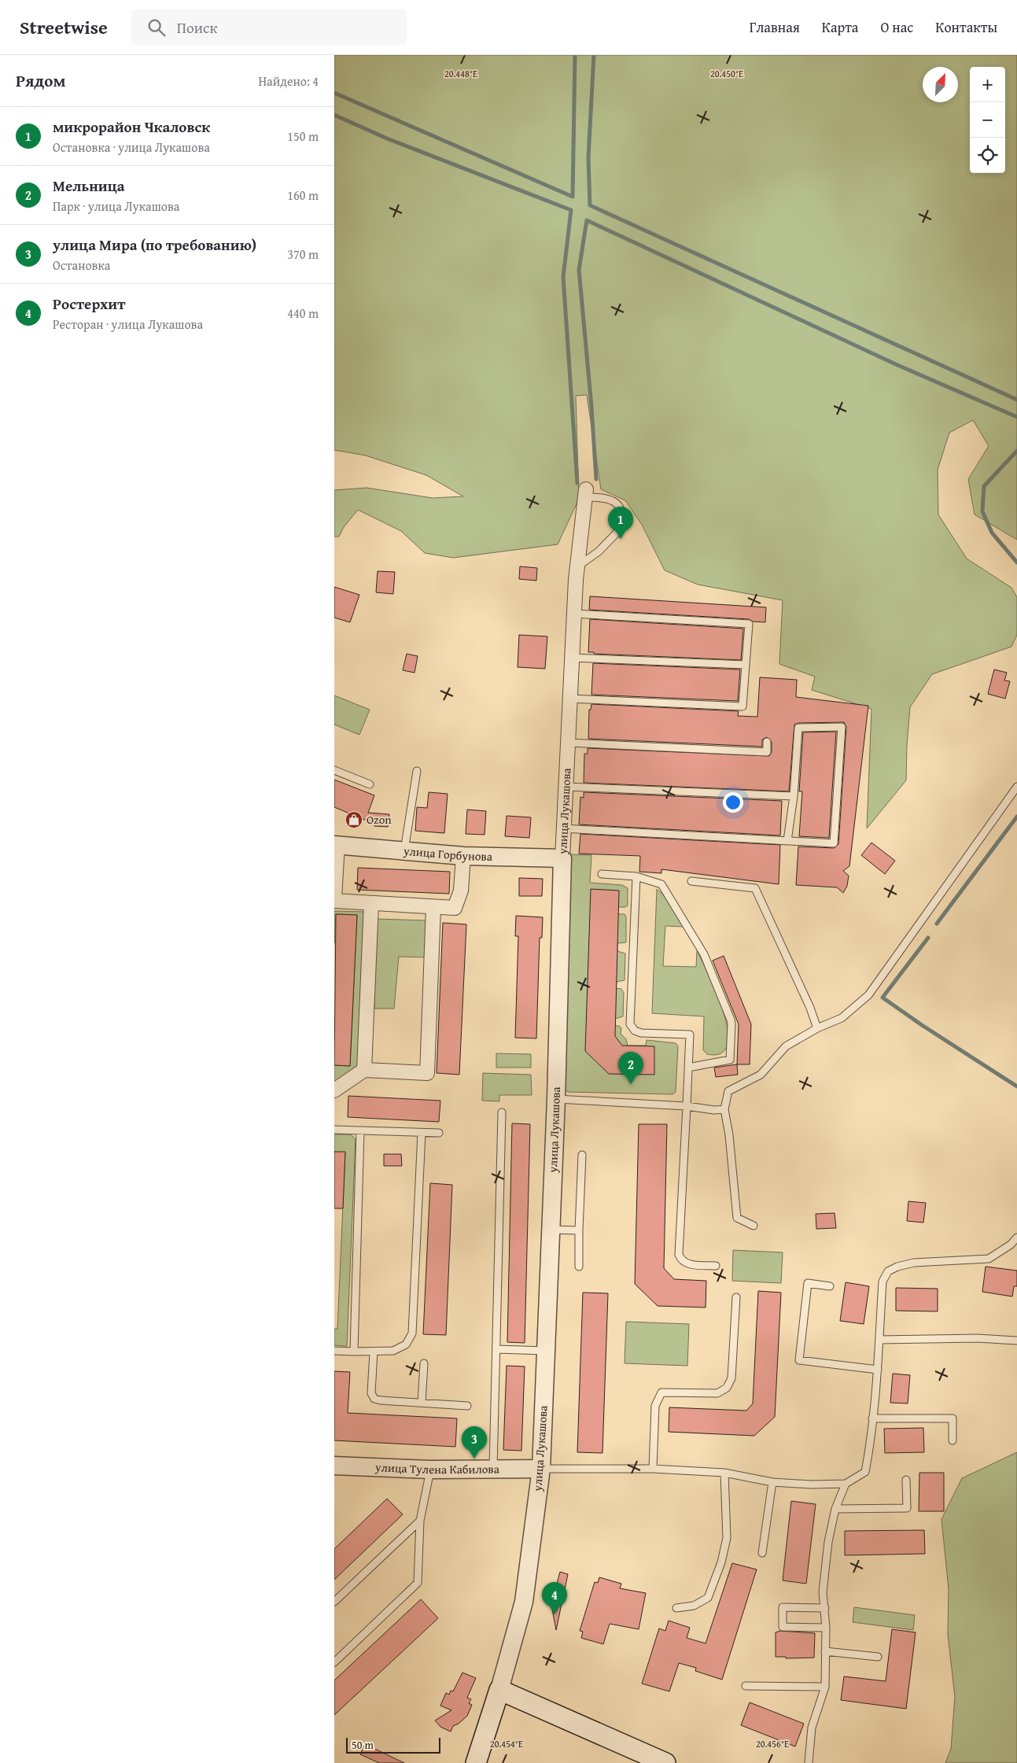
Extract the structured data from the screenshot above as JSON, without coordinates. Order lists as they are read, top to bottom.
{
  "streets": {
    "main road": ["улица Лукашова"],
    "street": ["улица Горбунова", "улица Тулена Кабилова"]
  },
  "crossings": [
    ["улица Лукашова", "улица Горбунова"],
    ["улица Лукашова", "улица Тулена Кабилова"]
  ],
  "places": {
    "shop": ["Ozon"]
  },
  "scale_bar": "50 m",
  "north": "top right",
  "page": {
    "header": "Streetwise",
    "search": "Поиск",
    "nav": [
      "Главная",
      "Карта",
      "О нас",
      "Контакты"
    ],
    "heading": ["Рядом", "Найдено: 4"],
    "map_buttons": ["+", "−"],
    "list": [
      {
        "mark": "1",
        "name": "микрорайон Чкаловск",
        "note": "Остановка · улица Лукашова",
        "value": "150 m"
      },
      {
        "mark": "2",
        "name": "Мельница",
        "note": "Парк · улица Лукашова",
        "value": "160 m"
      },
      {
        "mark": "3",
        "name": "улица Мира (по требованию)",
        "note": "Остановка",
        "value": "370 m"
      },
      {
        "mark": "4",
        "name": "Ростерхит",
        "note": "Ресторан · улица Лукашова",
        "value": "440 m"
      }
    ],
    "pins": [
      "1",
      "2",
      "3",
      "4"
    ],
    "scale": "50 m"
  },
  "coordinates": [
    "20.448°E",
    "20.450°E",
    "20.454°E",
    "20.456°E"
  ]
}
